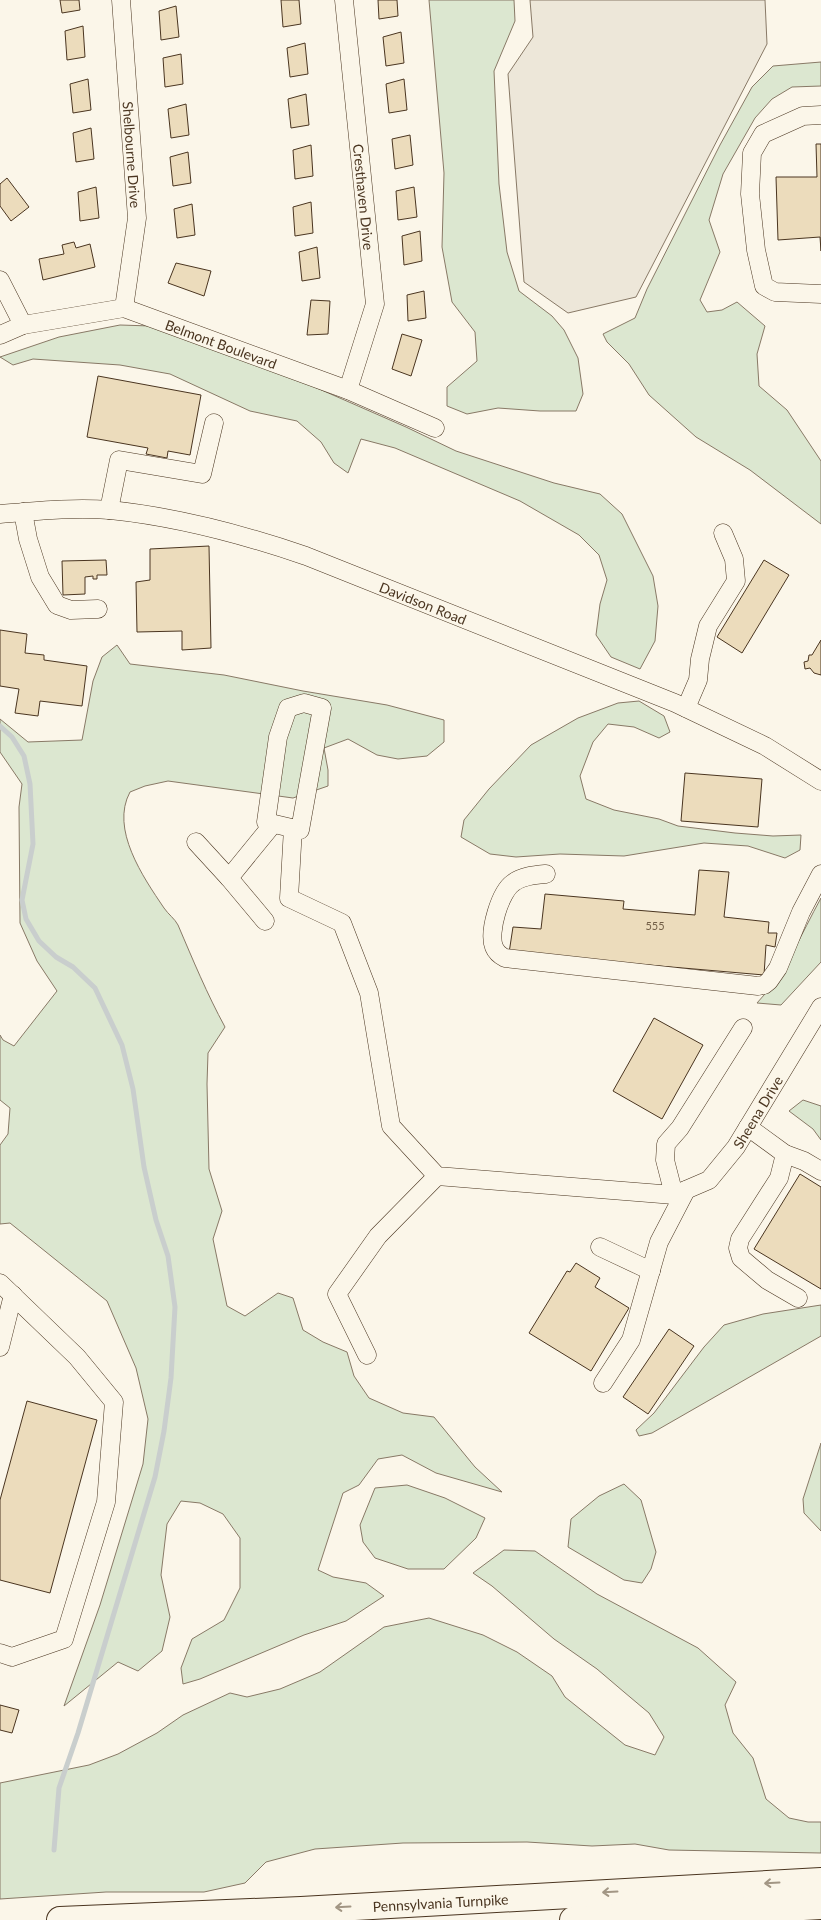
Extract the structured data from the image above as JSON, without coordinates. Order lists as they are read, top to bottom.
{
  "streets": {
    "highway": ["Pennsylvania Turnpike"],
    "street": [
      "Shelbourne Drive",
      "Cresthaven Drive",
      "Belmont Boulevard",
      "Davidson Road",
      "Sheena Drive"
    ]
  },
  "crossings": [
    ["Shelbourne Drive", "Belmont Boulevard"],
    ["Cresthaven Drive", "Belmont Boulevard"]
  ],
  "house_numbers": ["555"]
}
